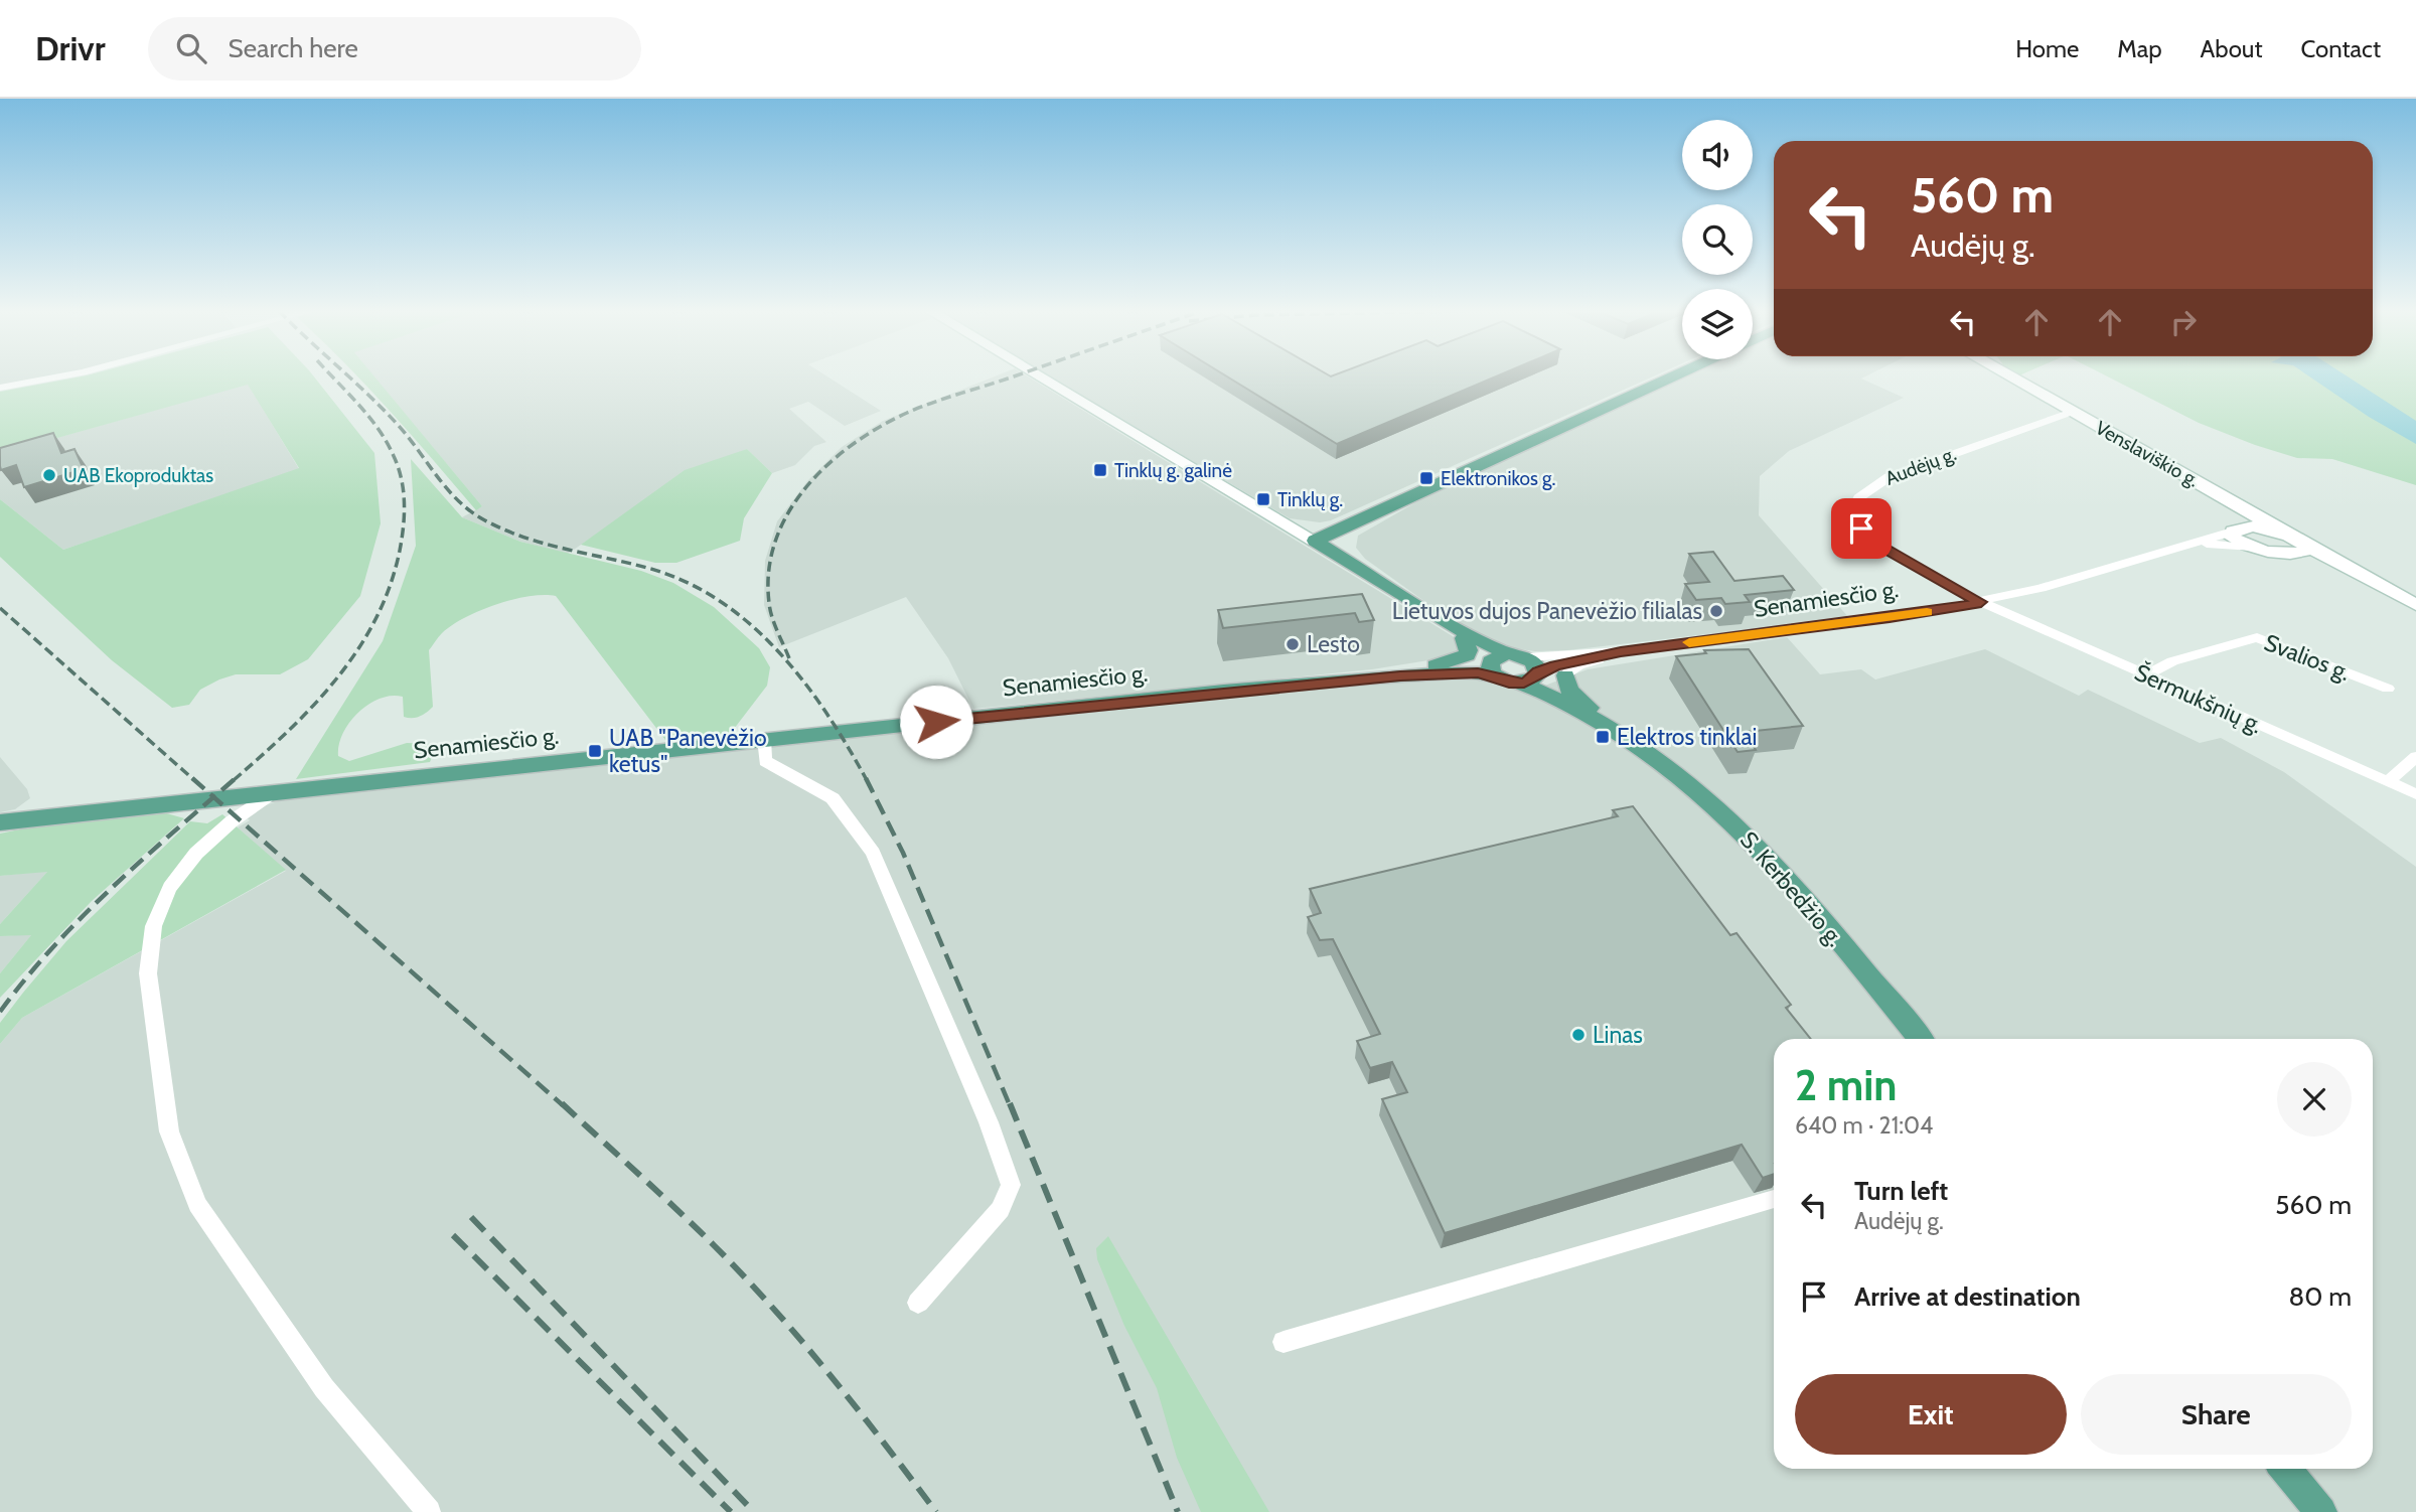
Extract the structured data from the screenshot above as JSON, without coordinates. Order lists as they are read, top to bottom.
{
  "streets": {
    "main road": ["Venslaviškio g.", "Senamiesčio g.", "S. Kerbedžio g."],
    "street": ["Audėjų g.", "Svalios g.", "Šermukšnių g."]
  },
  "crossings": [
    ["Venslaviškio g.", "Audėjų g."],
    ["Audėjų g.", "Senamiesčio g."],
    ["Audėjų g.", "Šermukšnių g."],
    ["Senamiesčio g.", "Šermukšnių g."],
    ["Senamiesčio g.", "S. Kerbedžio g."],
    ["Svalios g.", "Šermukšnių g."]
  ],
  "places": {
    "transit": [
      "Tinklų g. galinė",
      "Elektronikos g.",
      "Tinklų g.",
      "Elektros tinklai",
      "UAB \"Panevėžio ketus\""
    ],
    "other": [
      "UAB Ekoproduktas",
      "Lietuvos dujos Panevėžio filialas",
      "Lesto",
      "Linas"
    ]
  },
  "page": {
    "header": "Drivr",
    "search": "Search here",
    "nav": [
      "Home",
      "Map",
      "About",
      "Contact"
    ],
    "turn": ["560 m", "Audėjų g."],
    "heading": ["2 min", "640 m · 21:04"],
    "list": [
      {
        "name": "Turn left",
        "note": "Audėjų g.",
        "value": "560 m"
      },
      {
        "name": "Arrive at destination",
        "value": "80 m"
      }
    ],
    "buttons": ["Exit", "Share"]
  }
}
